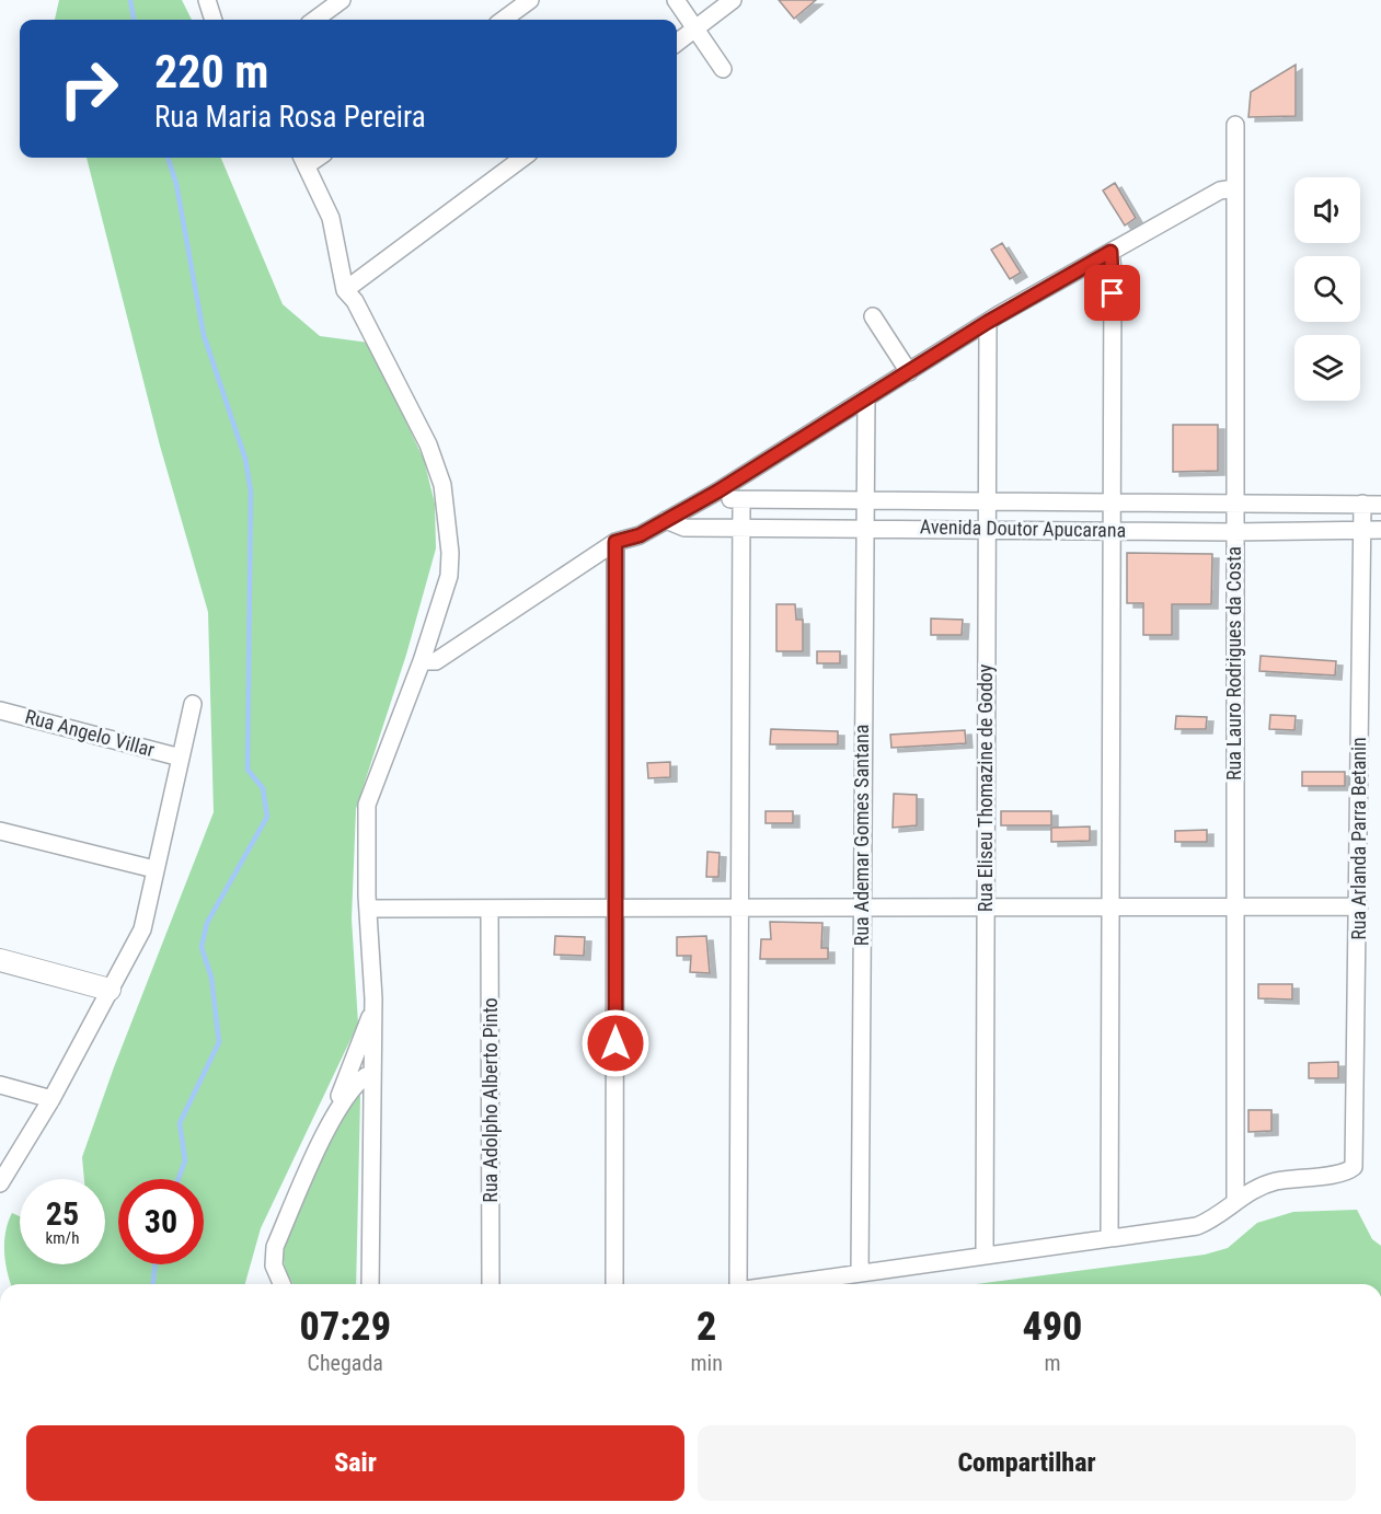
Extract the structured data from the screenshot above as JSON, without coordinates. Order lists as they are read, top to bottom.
{
  "streets": {
    "street": [
      "Avenida Doutor Apucarana",
      "Rua Lauro Rodrigues da Costa",
      "Rua Angelo Villar",
      "Rua Eliseu Thomazine de Godoy",
      "Rua Ademar Gomes Santana",
      "Rua Arlanda Parra Betanin",
      "Rua Adolpho Alberto Pinto"
    ]
  },
  "crossings": [
    ["Avenida Doutor Apucarana", "Rua Lauro Rodrigues da Costa"],
    ["Avenida Doutor Apucarana", "Rua Eliseu Thomazine de Godoy"],
    ["Avenida Doutor Apucarana", "Rua Ademar Gomes Santana"],
    ["Avenida Doutor Apucarana", "Rua Arlanda Parra Betanin"],
    ["Rua Lauro Rodrigues da Costa", "Rua Arlanda Parra Betanin"]
  ],
  "page": {
    "turn": ["220 m", "Rua Maria Rosa Pereira"],
    "speed": "25 km/h",
    "limit": "30",
    "eta": [
      "07:29",
      "Chegada",
      "2",
      "min",
      "490",
      "m"
    ],
    "buttons": ["Sair", "Compartilhar"]
  }
}
